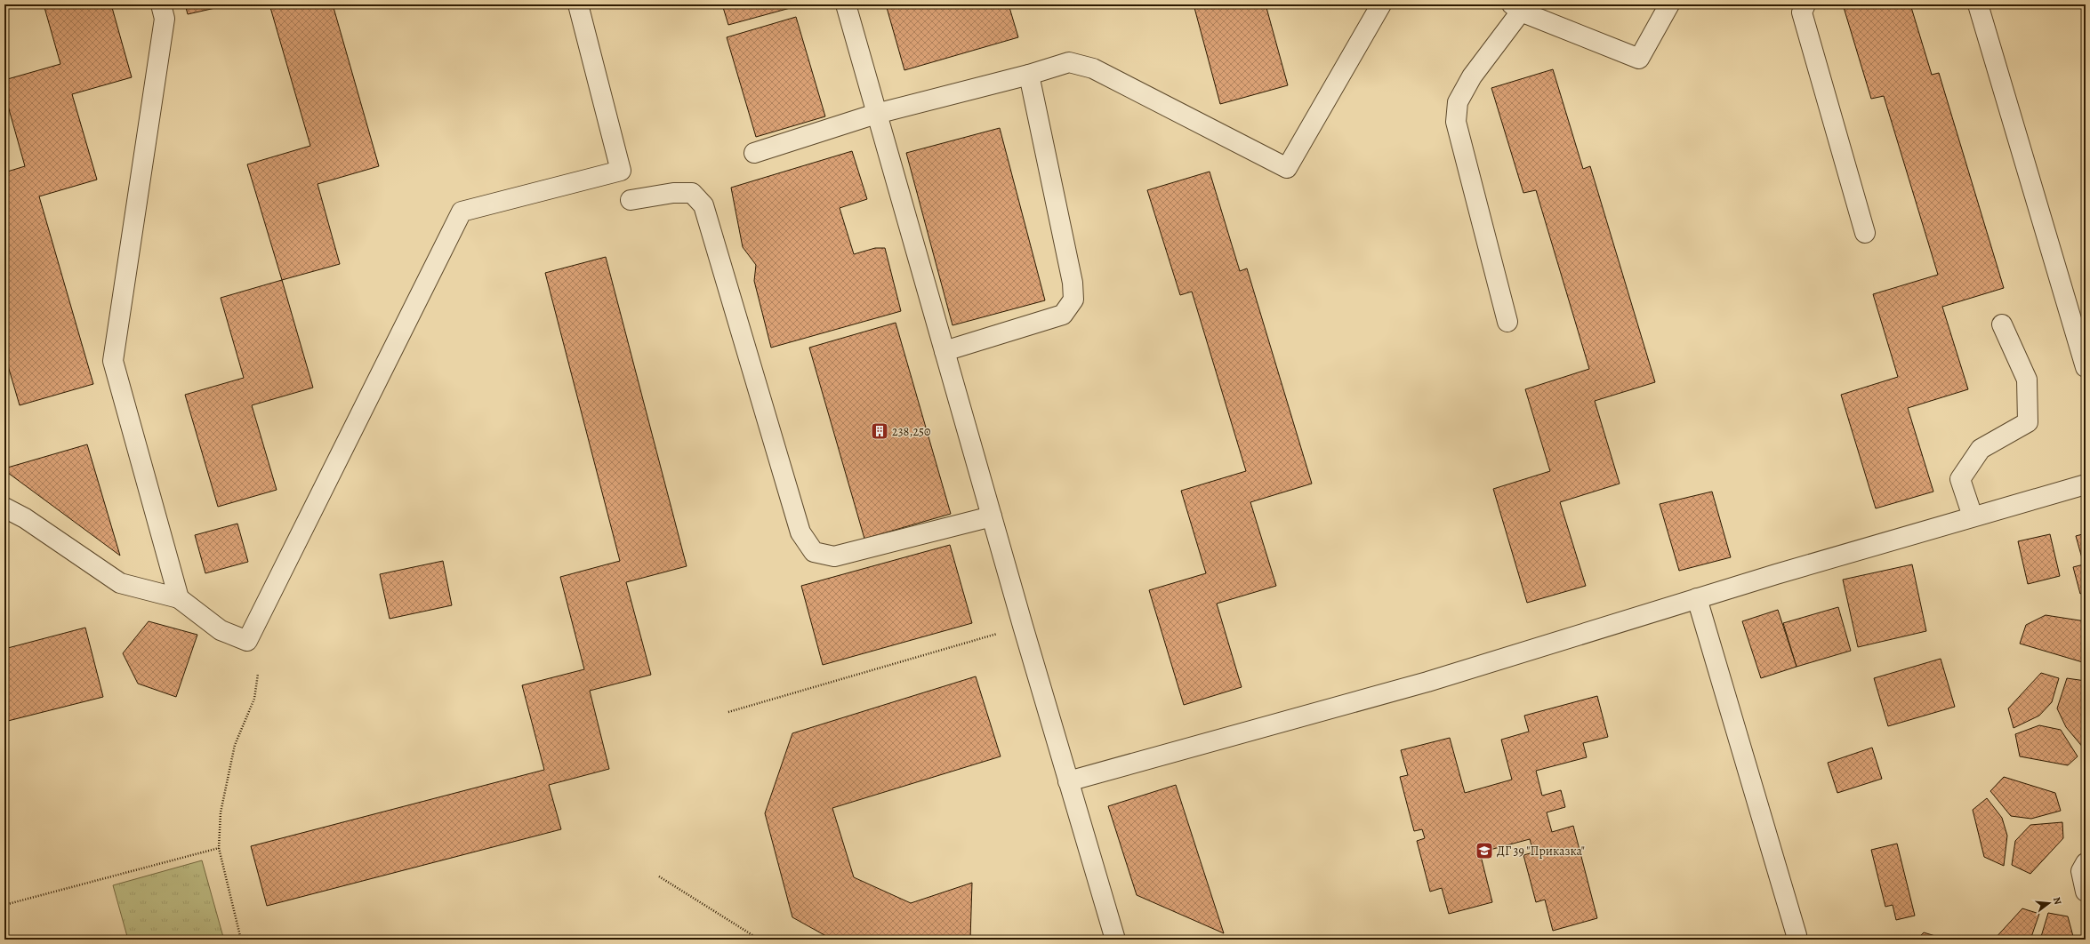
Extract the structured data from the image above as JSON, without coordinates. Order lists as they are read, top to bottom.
{
  "places": {
    "building": ["238,250"],
    "school or university": ["ДГ 39 \"Приказка\""]
  },
  "north": "right"
}
